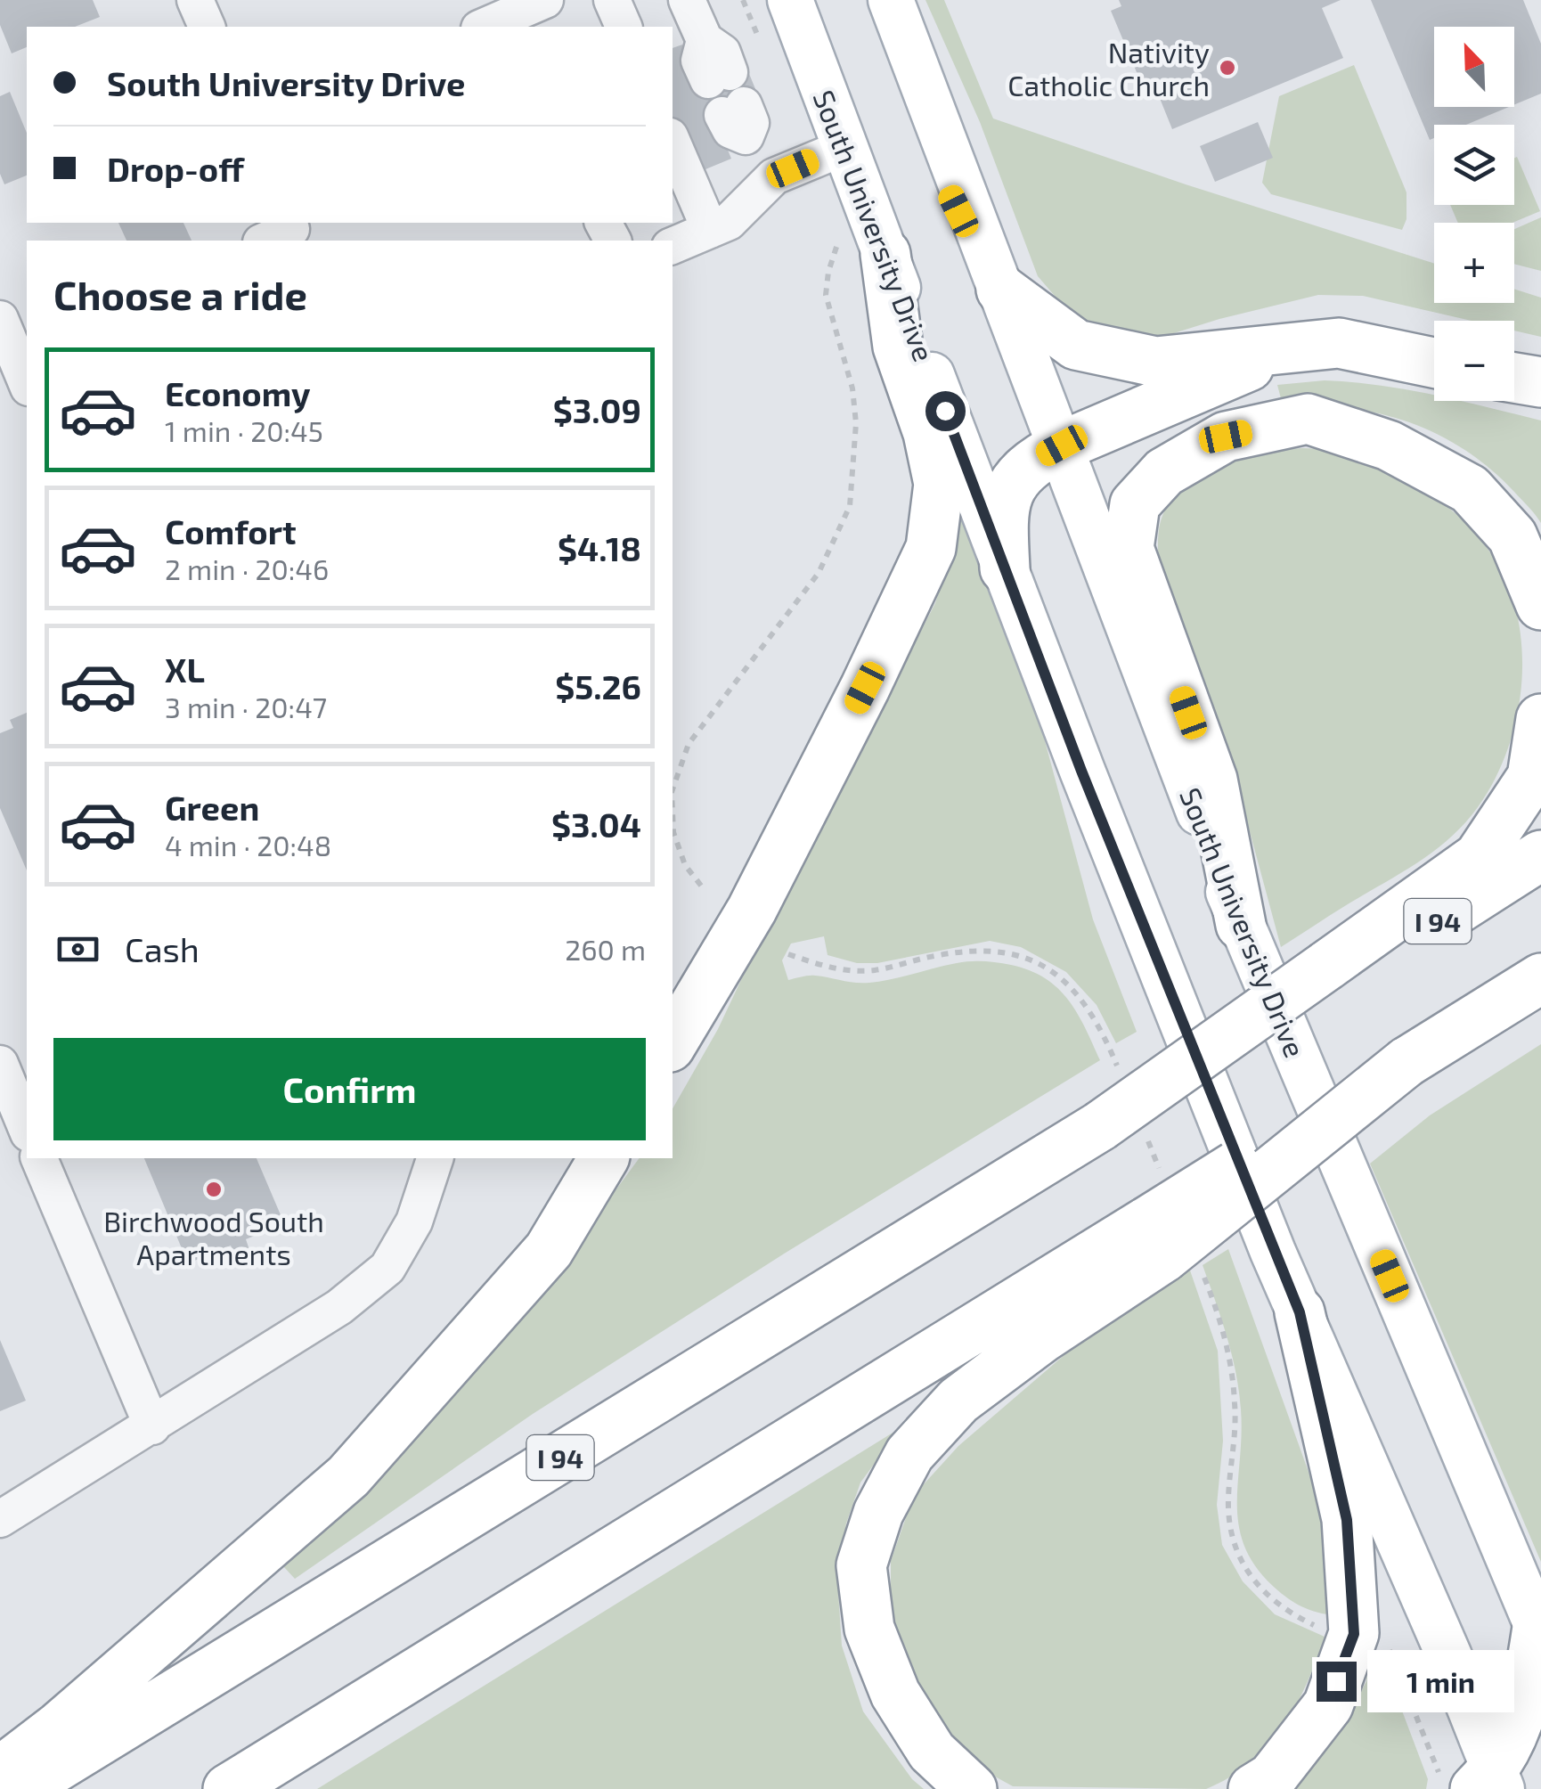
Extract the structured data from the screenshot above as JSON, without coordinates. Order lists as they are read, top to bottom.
{
  "streets": {
    "highway": ["I 94"],
    "main road": ["South University Drive"]
  },
  "places": ["Nativity Catholic Church", "Birchwood South Apartments"],
  "north": "top left",
  "page": {
    "map_buttons": ["+", "−"],
    "banner": ["South University Drive", "Drop-off"],
    "heading": "Choose a ride",
    "list": [
      {
        "name": "Economy",
        "note": "1 min · 20:45",
        "value": "$3.09"
      },
      {
        "name": "Comfort",
        "note": "2 min · 20:46",
        "value": "$4.18"
      },
      {
        "name": "XL",
        "note": "3 min · 20:47",
        "value": "$5.26"
      },
      {
        "name": "Green",
        "note": "4 min · 20:48",
        "value": "$3.04"
      }
    ],
    "pay": ["Cash", "260 m"],
    "buttons": "Confirm",
    "bubble": "1 min"
  }
}
